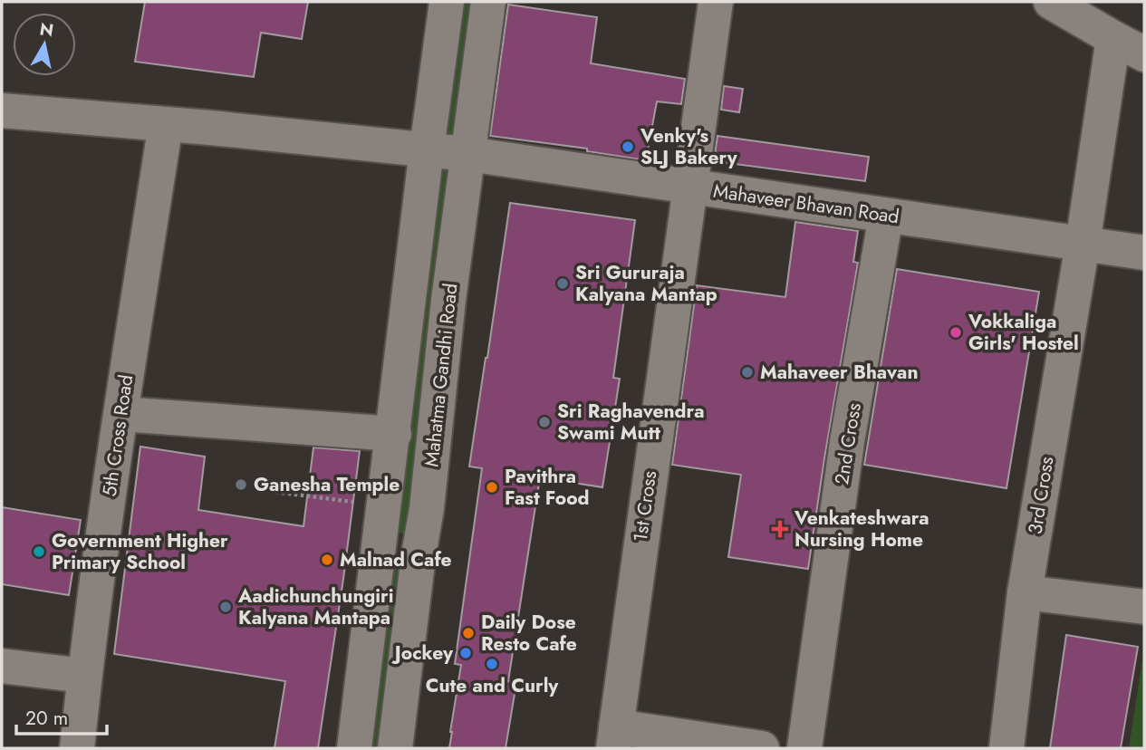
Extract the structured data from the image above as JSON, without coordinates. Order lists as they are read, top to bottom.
{
  "streets": {
    "street": [
      "Mahaveer Bhavan Road",
      "Mahatma Gandhi Road",
      "5th Cross Road",
      "2nd Cross",
      "3rd Cross",
      "1st Cross"
    ]
  },
  "crossings": [
    ["Mahaveer Bhavan Road", "Mahatma Gandhi Road"],
    ["Mahaveer Bhavan Road", "5th Cross Road"],
    ["Mahaveer Bhavan Road", "2nd Cross"],
    ["Mahaveer Bhavan Road", "3rd Cross"],
    ["Mahaveer Bhavan Road", "1st Cross"]
  ],
  "places": {
    "other": [
      "Venky's SLJ Bakery",
      "Sri Gururaja Kalyana Mantap",
      "Vokkaliga Girls' Hostel",
      "Mahaveer Bhavan",
      "Sri Raghavendra Swami Mutt",
      "Ganesha Temple",
      "Pavithra Fast Food",
      "Government Higher Primary School",
      "Malnad Cafe",
      "Aadichunchungiri Kalyana Mantapa",
      "Daily Dose Resto Cafe",
      "Jockey",
      "Cute and Curly"
    ],
    "health": ["Venkateshwara Nursing Home"]
  },
  "scale_bar": "20 m",
  "north": "top"
}
